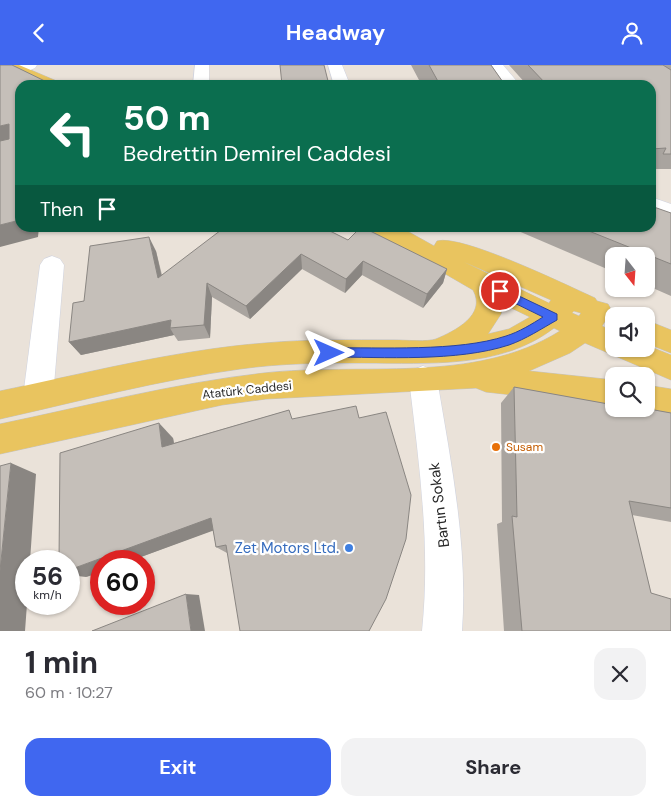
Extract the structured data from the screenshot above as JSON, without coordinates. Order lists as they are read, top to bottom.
{
  "streets": {
    "main road": ["Atatürk Caddesi"],
    "street": ["Bartın Sokak"]
  },
  "crossings": [
    ["Atatürk Caddesi", "Bartın Sokak"]
  ],
  "places": ["Susam", "Zet Motors Ltd."],
  "north": "bottom",
  "page": {
    "header": "Headway",
    "turn": ["50 m", "Bedrettin Demirel Caddesi"],
    "then": "Then",
    "speed": "56 km/h",
    "limit": "60",
    "heading": ["1 min", "60 m · 10:27"],
    "buttons": ["Exit", "Share"]
  }
}
